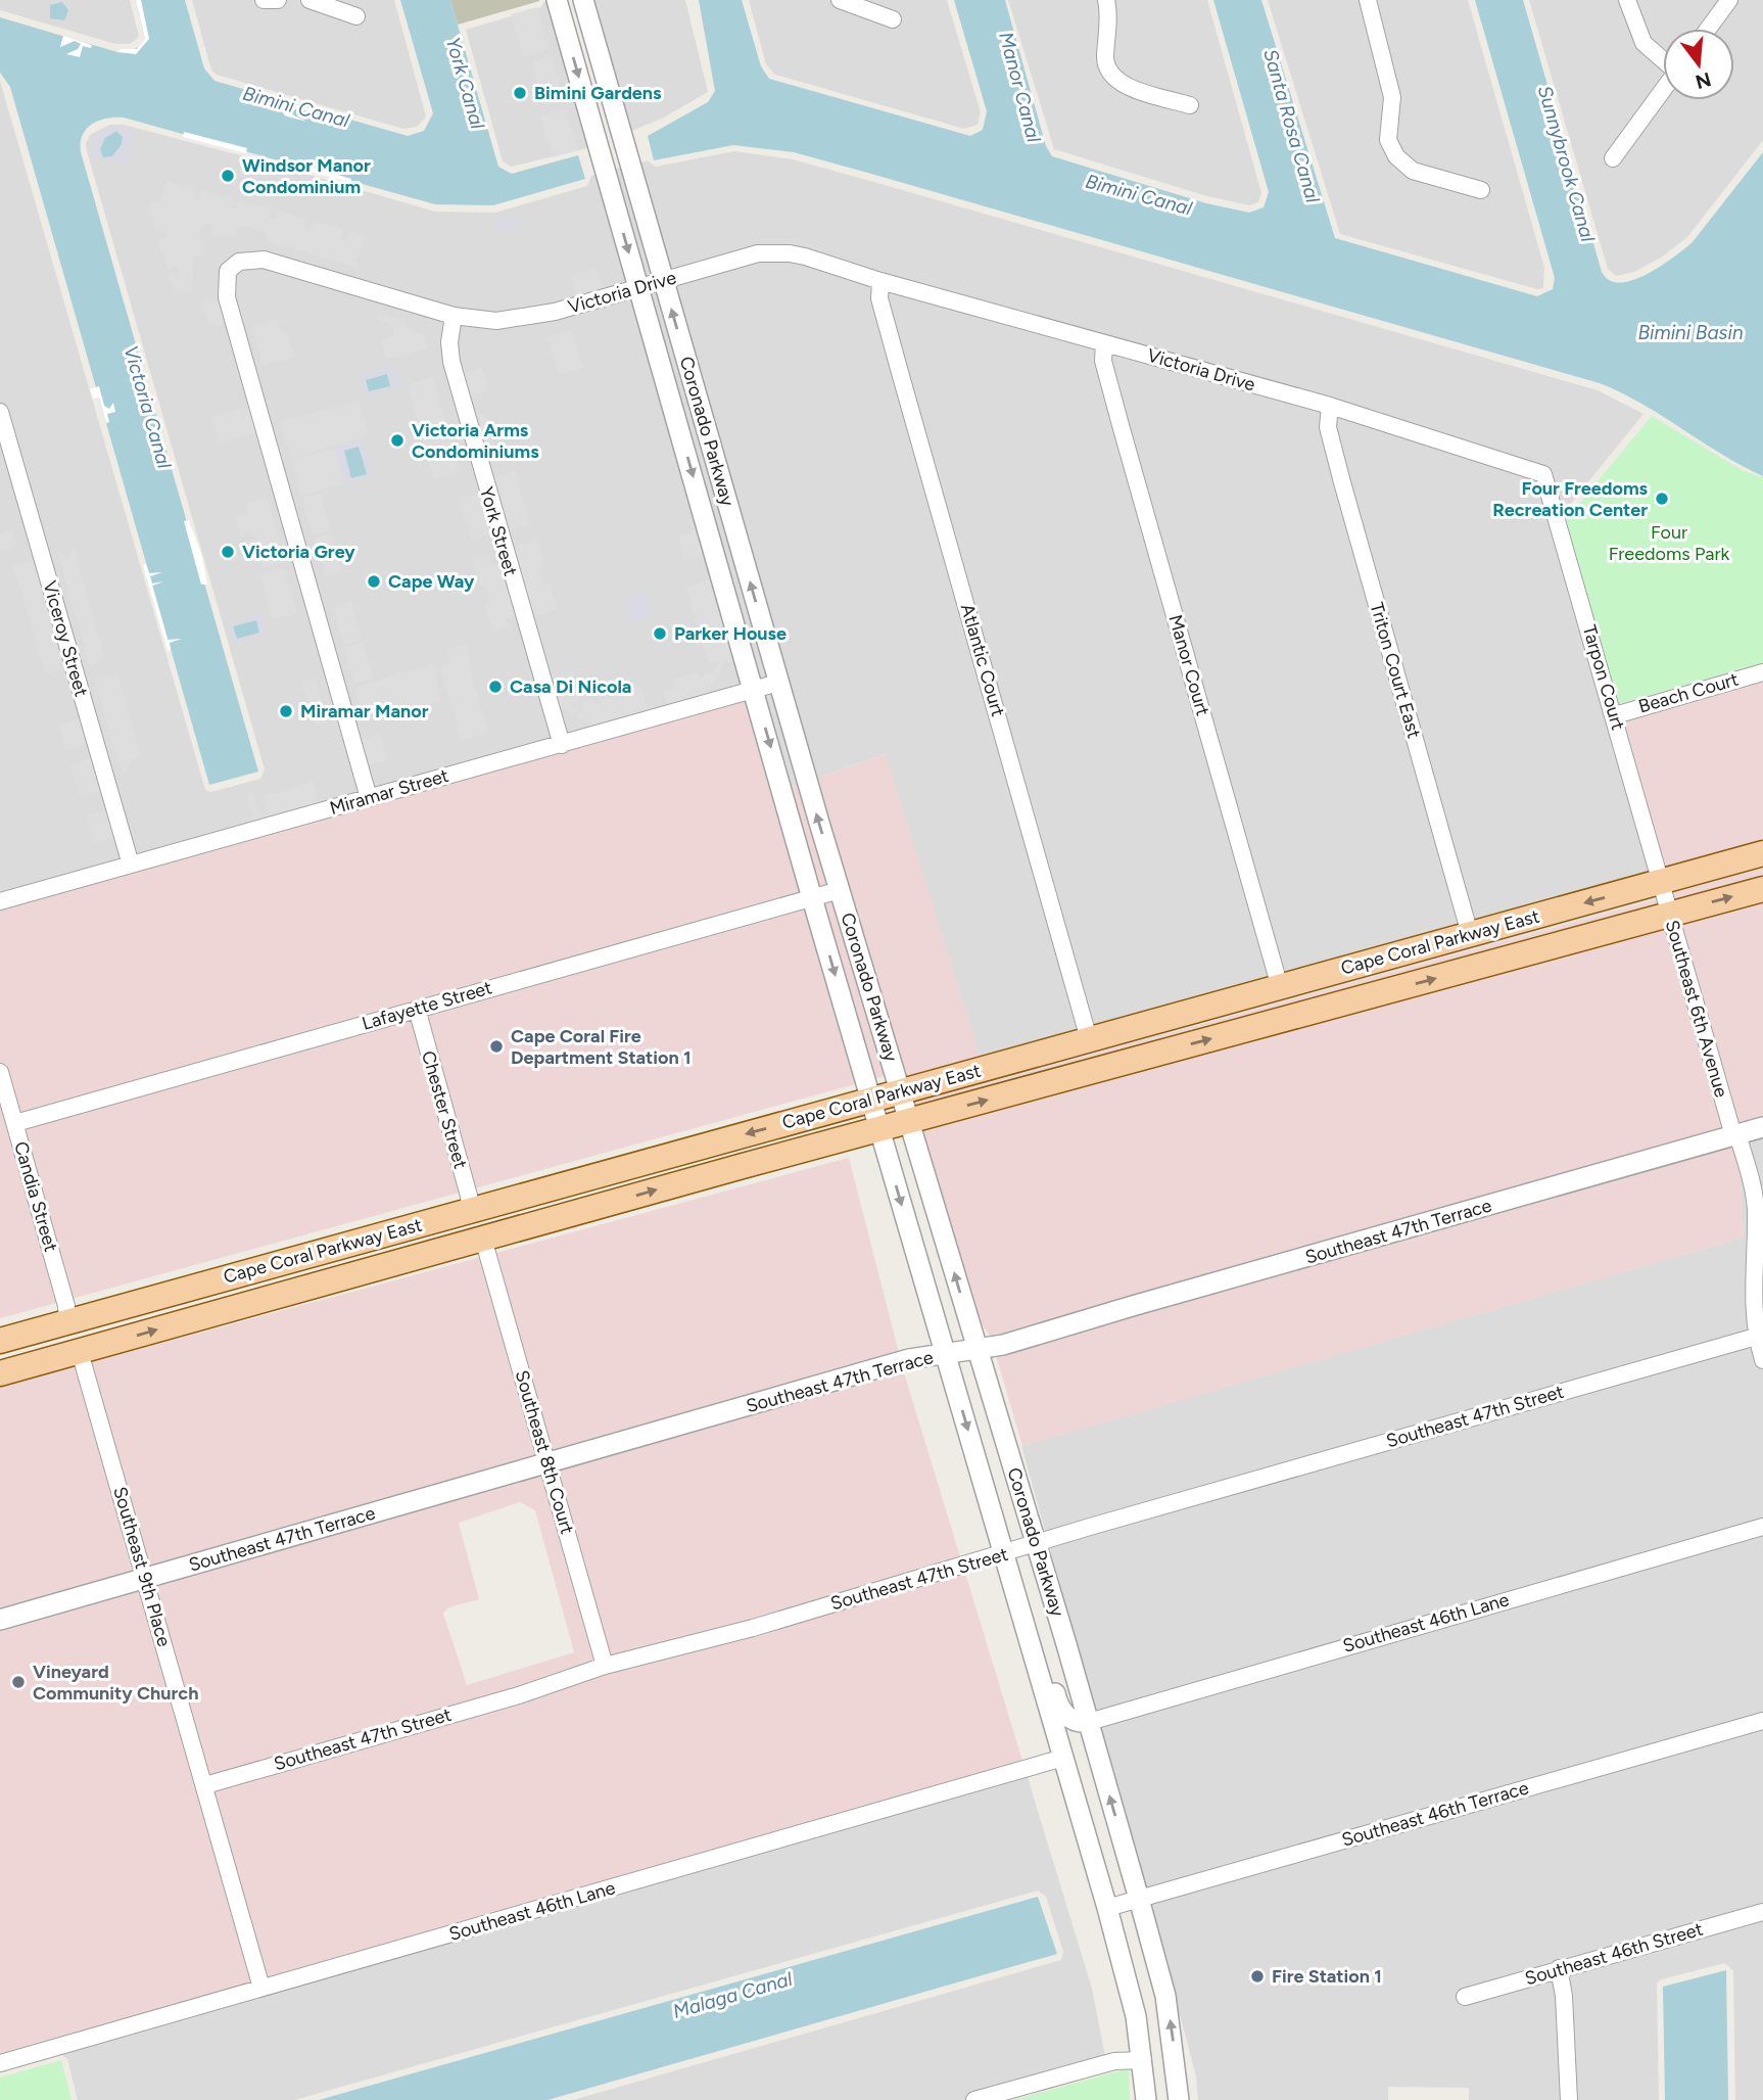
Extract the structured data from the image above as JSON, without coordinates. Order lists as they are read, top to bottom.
{
  "streets": {
    "main road": ["Cape Coral Parkway East"],
    "street": [
      "Victoria Drive",
      "Coronado Parkway",
      "York Street",
      "Viceroy Street",
      "Atlantic Court",
      "Manor Court",
      "Triton Court East",
      "Tarpon Court",
      "Beach Court",
      "Miramar Street",
      "Lafayette Street",
      "Southeast 6th Avenue",
      "Chester Street",
      "Candia Street",
      "Southeast 47th Terrace",
      "Southeast 47th Street",
      "Southeast 8th Court",
      "Southeast 9th Place",
      "Southeast 46th Lane",
      "Southeast 46th Terrace",
      "Southeast 46th Street"
    ]
  },
  "crossings": [
    ["Victoria Drive", "Coronado Parkway"],
    ["Victoria Drive", "York Street"],
    ["Victoria Drive", "Atlantic Court"],
    ["Victoria Drive", "Manor Court"],
    ["Victoria Drive", "Triton Court East"],
    ["Victoria Drive", "Tarpon Court"],
    ["Victoria Drive", "Miramar Street"],
    ["Coronado Parkway", "Miramar Street"],
    ["Coronado Parkway", "Cape Coral Parkway East"],
    ["Coronado Parkway", "Lafayette Street"],
    ["Coronado Parkway", "Southeast 47th Terrace"],
    ["Coronado Parkway", "Southeast 47th Street"],
    ["Coronado Parkway", "Southeast 46th Lane"],
    ["Coronado Parkway", "Southeast 46th Terrace"],
    ["York Street", "Miramar Street"],
    ["Viceroy Street", "Miramar Street"],
    ["Atlantic Court", "Cape Coral Parkway East"],
    ["Manor Court", "Cape Coral Parkway East"],
    ["Triton Court East", "Cape Coral Parkway East"],
    ["Tarpon Court", "Beach Court"],
    ["Tarpon Court", "Cape Coral Parkway East"],
    ["Tarpon Court", "Southeast 6th Avenue"],
    ["Cape Coral Parkway East", "Southeast 6th Avenue"],
    ["Cape Coral Parkway East", "Chester Street"],
    ["Cape Coral Parkway East", "Candia Street"],
    ["Cape Coral Parkway East", "Southeast 8th Court"],
    ["Cape Coral Parkway East", "Southeast 9th Place"],
    ["Lafayette Street", "Chester Street"],
    ["Lafayette Street", "Candia Street"],
    ["Southeast 6th Avenue", "Southeast 47th Terrace"],
    ["Southeast 6th Avenue", "Southeast 47th Street"],
    ["Southeast 47th Terrace", "Southeast 8th Court"],
    ["Southeast 47th Terrace", "Southeast 9th Place"],
    ["Southeast 47th Street", "Southeast 8th Court"],
    ["Southeast 47th Street", "Southeast 9th Place"],
    ["Southeast 9th Place", "Southeast 46th Lane"]
  ],
  "water": [
    "York Canal",
    "Manor Canal",
    "Bimini Canal",
    "Santa Rosa Canal",
    "Sunnybrook Canal",
    "Bimini Basin",
    "Victoria Canal",
    "Malaga Canal"
  ],
  "parks": ["Four Freedoms Park"],
  "places": [
    "Bimini Gardens",
    "Windsor Manor Condominium",
    "Victoria Arms Condominiums",
    "Four Freedoms Recreation Center",
    "Victoria Grey",
    "Cape Way",
    "Parker House",
    "Casa Di Nicola",
    "Miramar Manor",
    "Cape Coral Fire Department Station 1",
    "Vineyard Community Church",
    "Fire Station 1"
  ],
  "north": "bottom"
}
